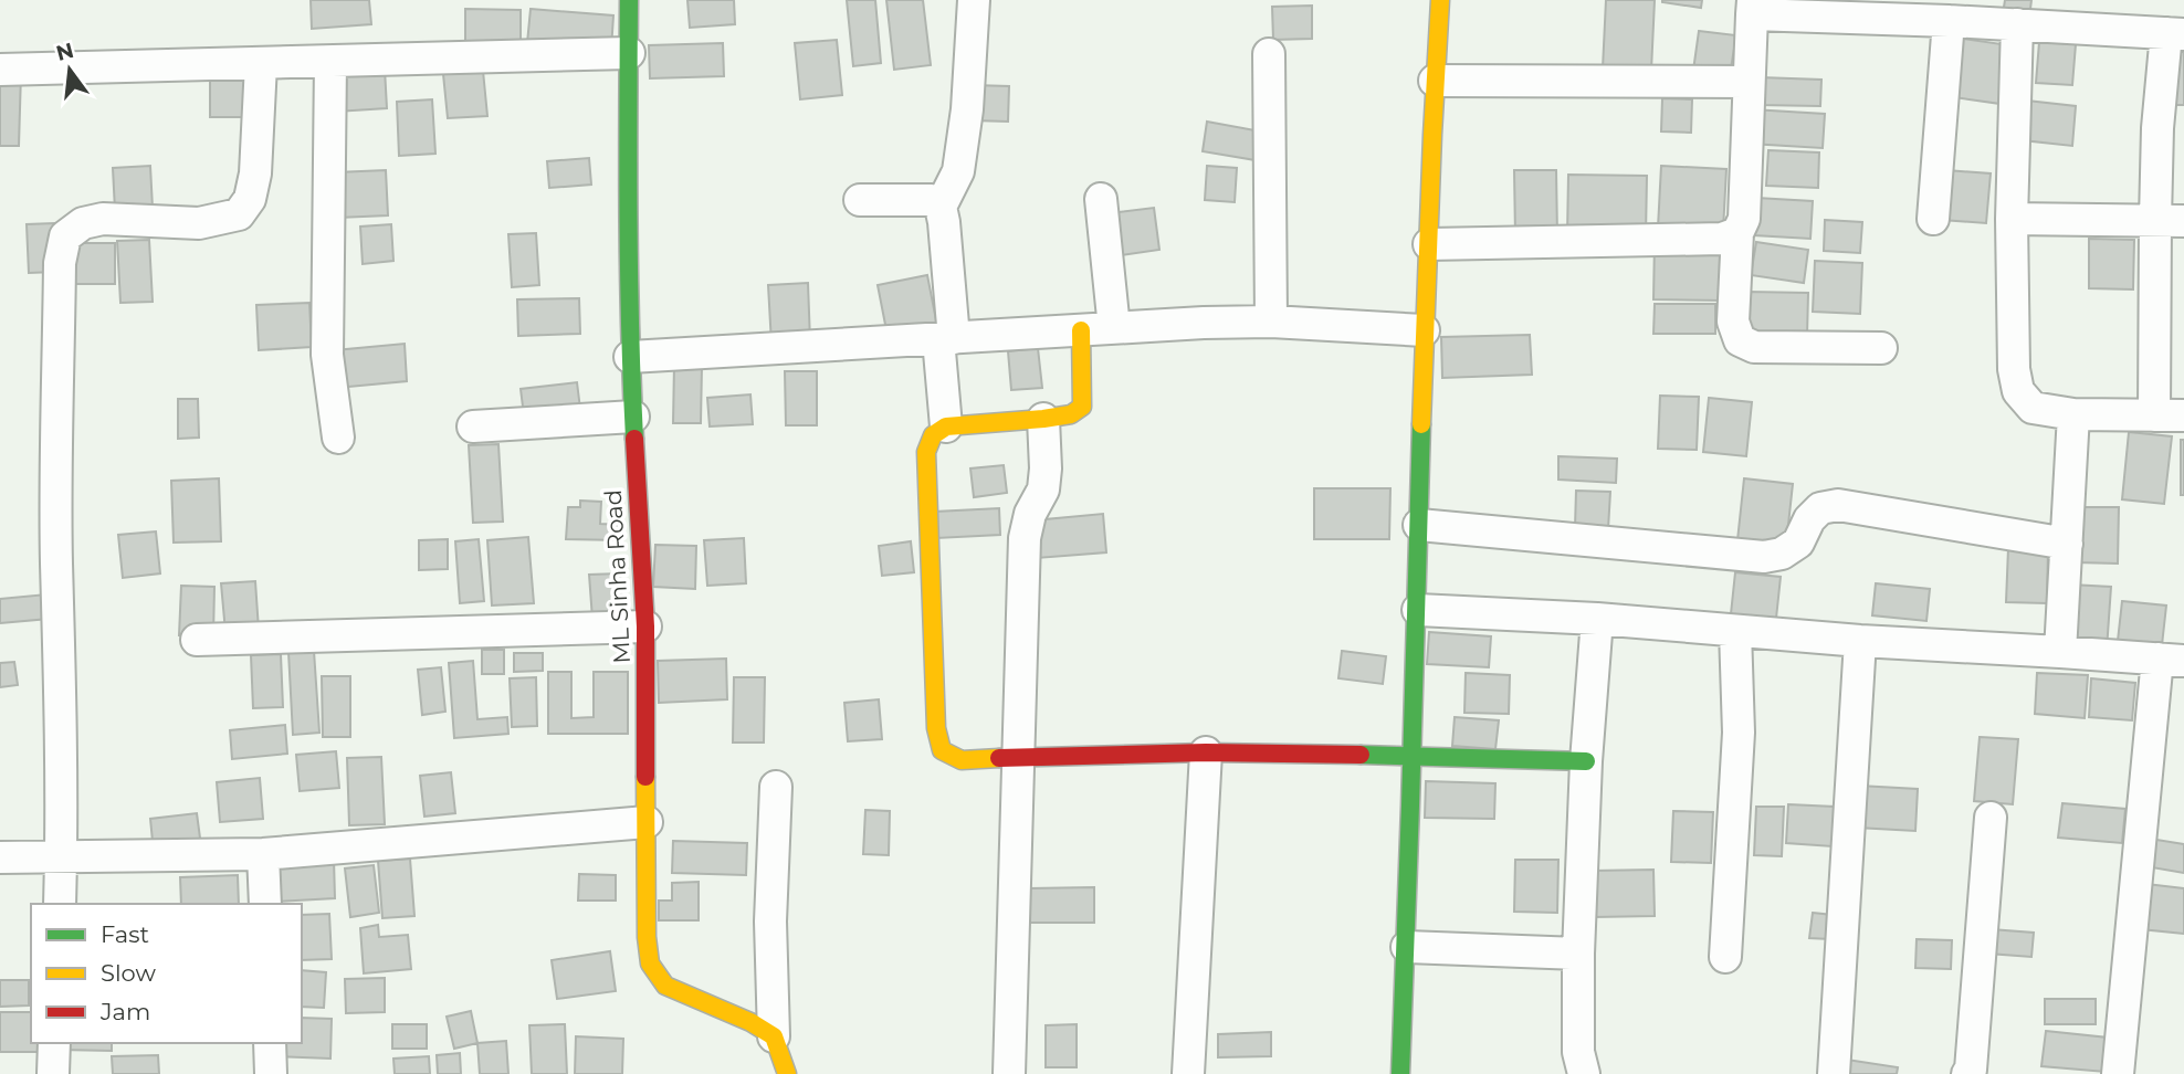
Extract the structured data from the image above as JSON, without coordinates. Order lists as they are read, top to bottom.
{
  "streets": {
    "street": ["ML Sinha Road"]
  },
  "legend": ["Fast", "Slow", "Jam"],
  "north": "top"
}
